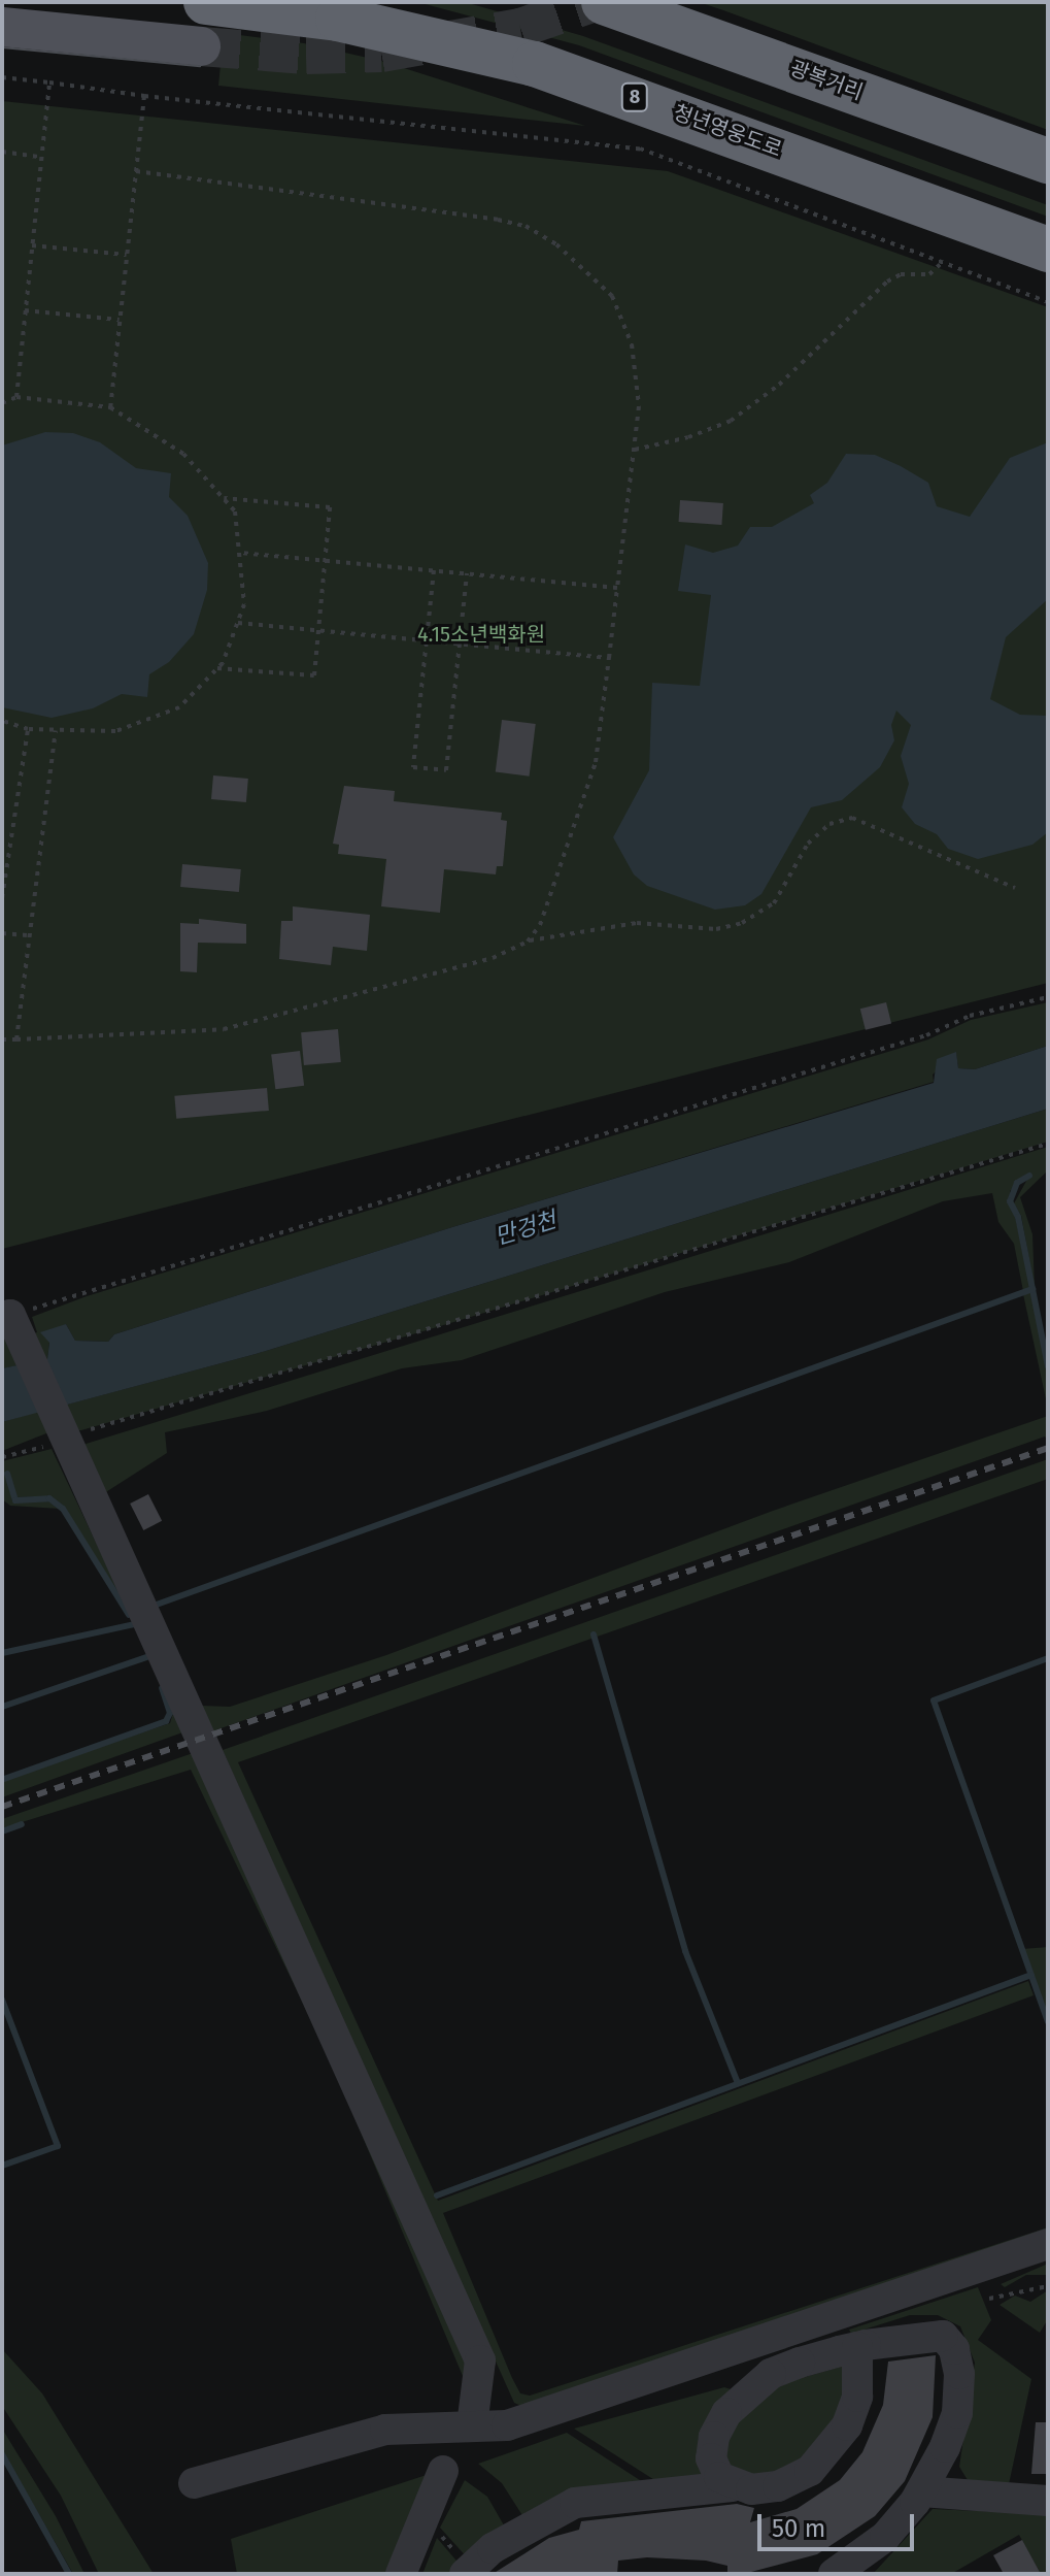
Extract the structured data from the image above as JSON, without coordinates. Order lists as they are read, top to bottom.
{
  "streets": {
    "highway": ["광복거리", "8", "청년영웅도로"]
  },
  "water": ["만겅천"],
  "parks": ["4.15소년백화원"],
  "scale_bar": "50 m"
}
